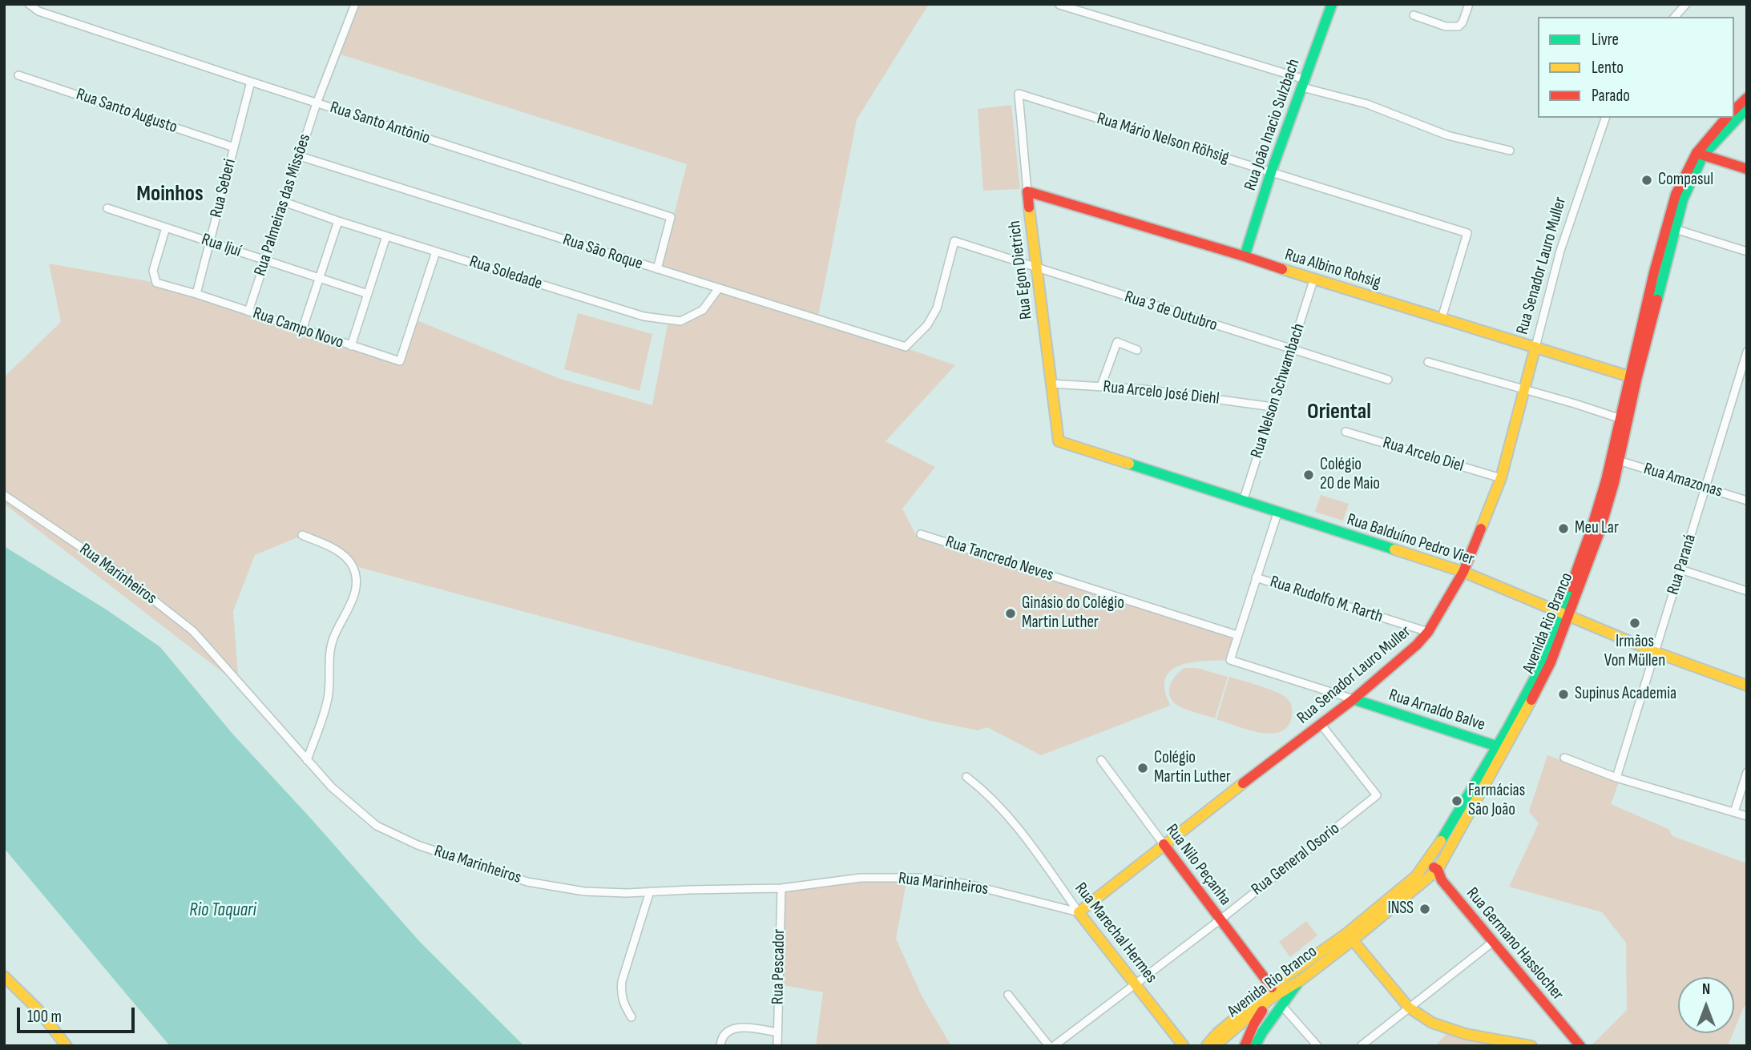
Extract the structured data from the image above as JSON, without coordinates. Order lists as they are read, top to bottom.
{
  "streets": {
    "street": [
      "Rua Santo Augusto",
      "Rua Santo Antônio",
      "Rua João Inacio Sulzbach",
      "Rua Mário Nelson Röhsig",
      "Rua Seberi",
      "Rua Palmeiras das Missões",
      "Rua Ijuí",
      "Rua São Roque",
      "Rua Senador Lauro Muller",
      "Rua Albino Rohsig",
      "Rua Egon Dietrich",
      "Rua Soledade",
      "Rua 3 de Outubro",
      "Rua Campo Novo",
      "Rua Nelson Schwambach",
      "Rua Arcelo José Diehl",
      "Rua Arcelo Diel",
      "Rua Amazonas",
      "Rua Balduíno Pedro Vier",
      "Rua Tancredo Neves",
      "Rua Paraná",
      "Rua Marinheiros",
      "Rua Rudolfo M. Rarth",
      "Avenida Rio Branco",
      "Rua Arnaldo Balve",
      "Rua General Osorio",
      "Rua Nilo Peçanha",
      "Rua Marechal Hermes",
      "Rua Germano Hasslocher",
      "Rua Pescador"
    ]
  },
  "crossings": [
    ["Rua Santo Augusto", "Rua Seberi"],
    ["Rua Santo Antônio", "Rua Seberi"],
    ["Rua Santo Antônio", "Rua Palmeiras das Missões"],
    ["Rua Santo Antônio", "Rua São Roque"],
    ["Rua João Inacio Sulzbach", "Rua Mário Nelson Röhsig"],
    ["Rua João Inacio Sulzbach", "Rua Albino Rohsig"],
    ["Rua Mário Nelson Röhsig", "Rua Albino Rohsig"],
    ["Rua Mário Nelson Röhsig", "Rua Egon Dietrich"],
    ["Rua Seberi", "Rua Ijuí"],
    ["Rua Seberi", "Rua Campo Novo"],
    ["Rua Palmeiras das Missões", "Rua Ijuí"],
    ["Rua Palmeiras das Missões", "Rua São Roque"],
    ["Rua Palmeiras das Missões", "Rua Soledade"],
    ["Rua Palmeiras das Missões", "Rua Campo Novo"],
    ["Rua Ijuí", "Rua Campo Novo"],
    ["Rua São Roque", "Rua Soledade"],
    ["Rua São Roque", "Rua 3 de Outubro"],
    ["Rua Senador Lauro Muller", "Rua Albino Rohsig"],
    ["Rua Senador Lauro Muller", "Rua Arcelo Diel"],
    ["Rua Senador Lauro Muller", "Rua Balduíno Pedro Vier"],
    ["Rua Senador Lauro Muller", "Rua Marinheiros"],
    ["Rua Senador Lauro Muller", "Rua Rudolfo M. Rarth"],
    ["Rua Senador Lauro Muller", "Rua Arnaldo Balve"],
    ["Rua Senador Lauro Muller", "Rua General Osorio"],
    ["Rua Senador Lauro Muller", "Rua Nilo Peçanha"],
    ["Rua Senador Lauro Muller", "Rua Marechal Hermes"],
    ["Rua Albino Rohsig", "Rua Egon Dietrich"],
    ["Rua Albino Rohsig", "Rua Nelson Schwambach"],
    ["Rua Albino Rohsig", "Avenida Rio Branco"],
    ["Rua Egon Dietrich", "Rua 3 de Outubro"],
    ["Rua Egon Dietrich", "Rua Arcelo José Diehl"],
    ["Rua Egon Dietrich", "Rua Balduíno Pedro Vier"],
    ["Rua Soledade", "Rua Campo Novo"],
    ["Rua 3 de Outubro", "Rua Nelson Schwambach"],
    ["Rua Nelson Schwambach", "Rua Arcelo José Diehl"],
    ["Rua Nelson Schwambach", "Rua Balduíno Pedro Vier"],
    ["Rua Amazonas", "Rua Paraná"],
    ["Rua Amazonas", "Avenida Rio Branco"],
    ["Rua Balduíno Pedro Vier", "Rua Paraná"],
    ["Rua Balduíno Pedro Vier", "Avenida Rio Branco"],
    ["Rua Tancredo Neves", "Rua Arnaldo Balve"],
    ["Rua Marinheiros", "Rua Marechal Hermes"],
    ["Rua Marinheiros", "Rua Pescador"],
    ["Avenida Rio Branco", "Rua Arnaldo Balve"],
    ["Avenida Rio Branco", "Rua Nilo Peçanha"],
    ["Avenida Rio Branco", "Rua Germano Hasslocher"],
    ["Rua General Osorio", "Rua Nilo Peçanha"],
    ["Rua General Osorio", "Rua Marechal Hermes"]
  ],
  "districts": ["Moinhos", "Oriental"],
  "water": ["Rio Taquari"],
  "places": [
    "Compasul",
    "Colégio 20 de Maio",
    "Meu Lar",
    "Ginásio do Colégio Martin Luther",
    "Irmãos Von Müllen",
    "Supinus Academia",
    "Colégio Martin Luther",
    "Farmácias São João",
    "INSS"
  ],
  "legend": ["Livre", "Lento", "Parado"],
  "scale_bar": "100 m",
  "north": "top"
}
